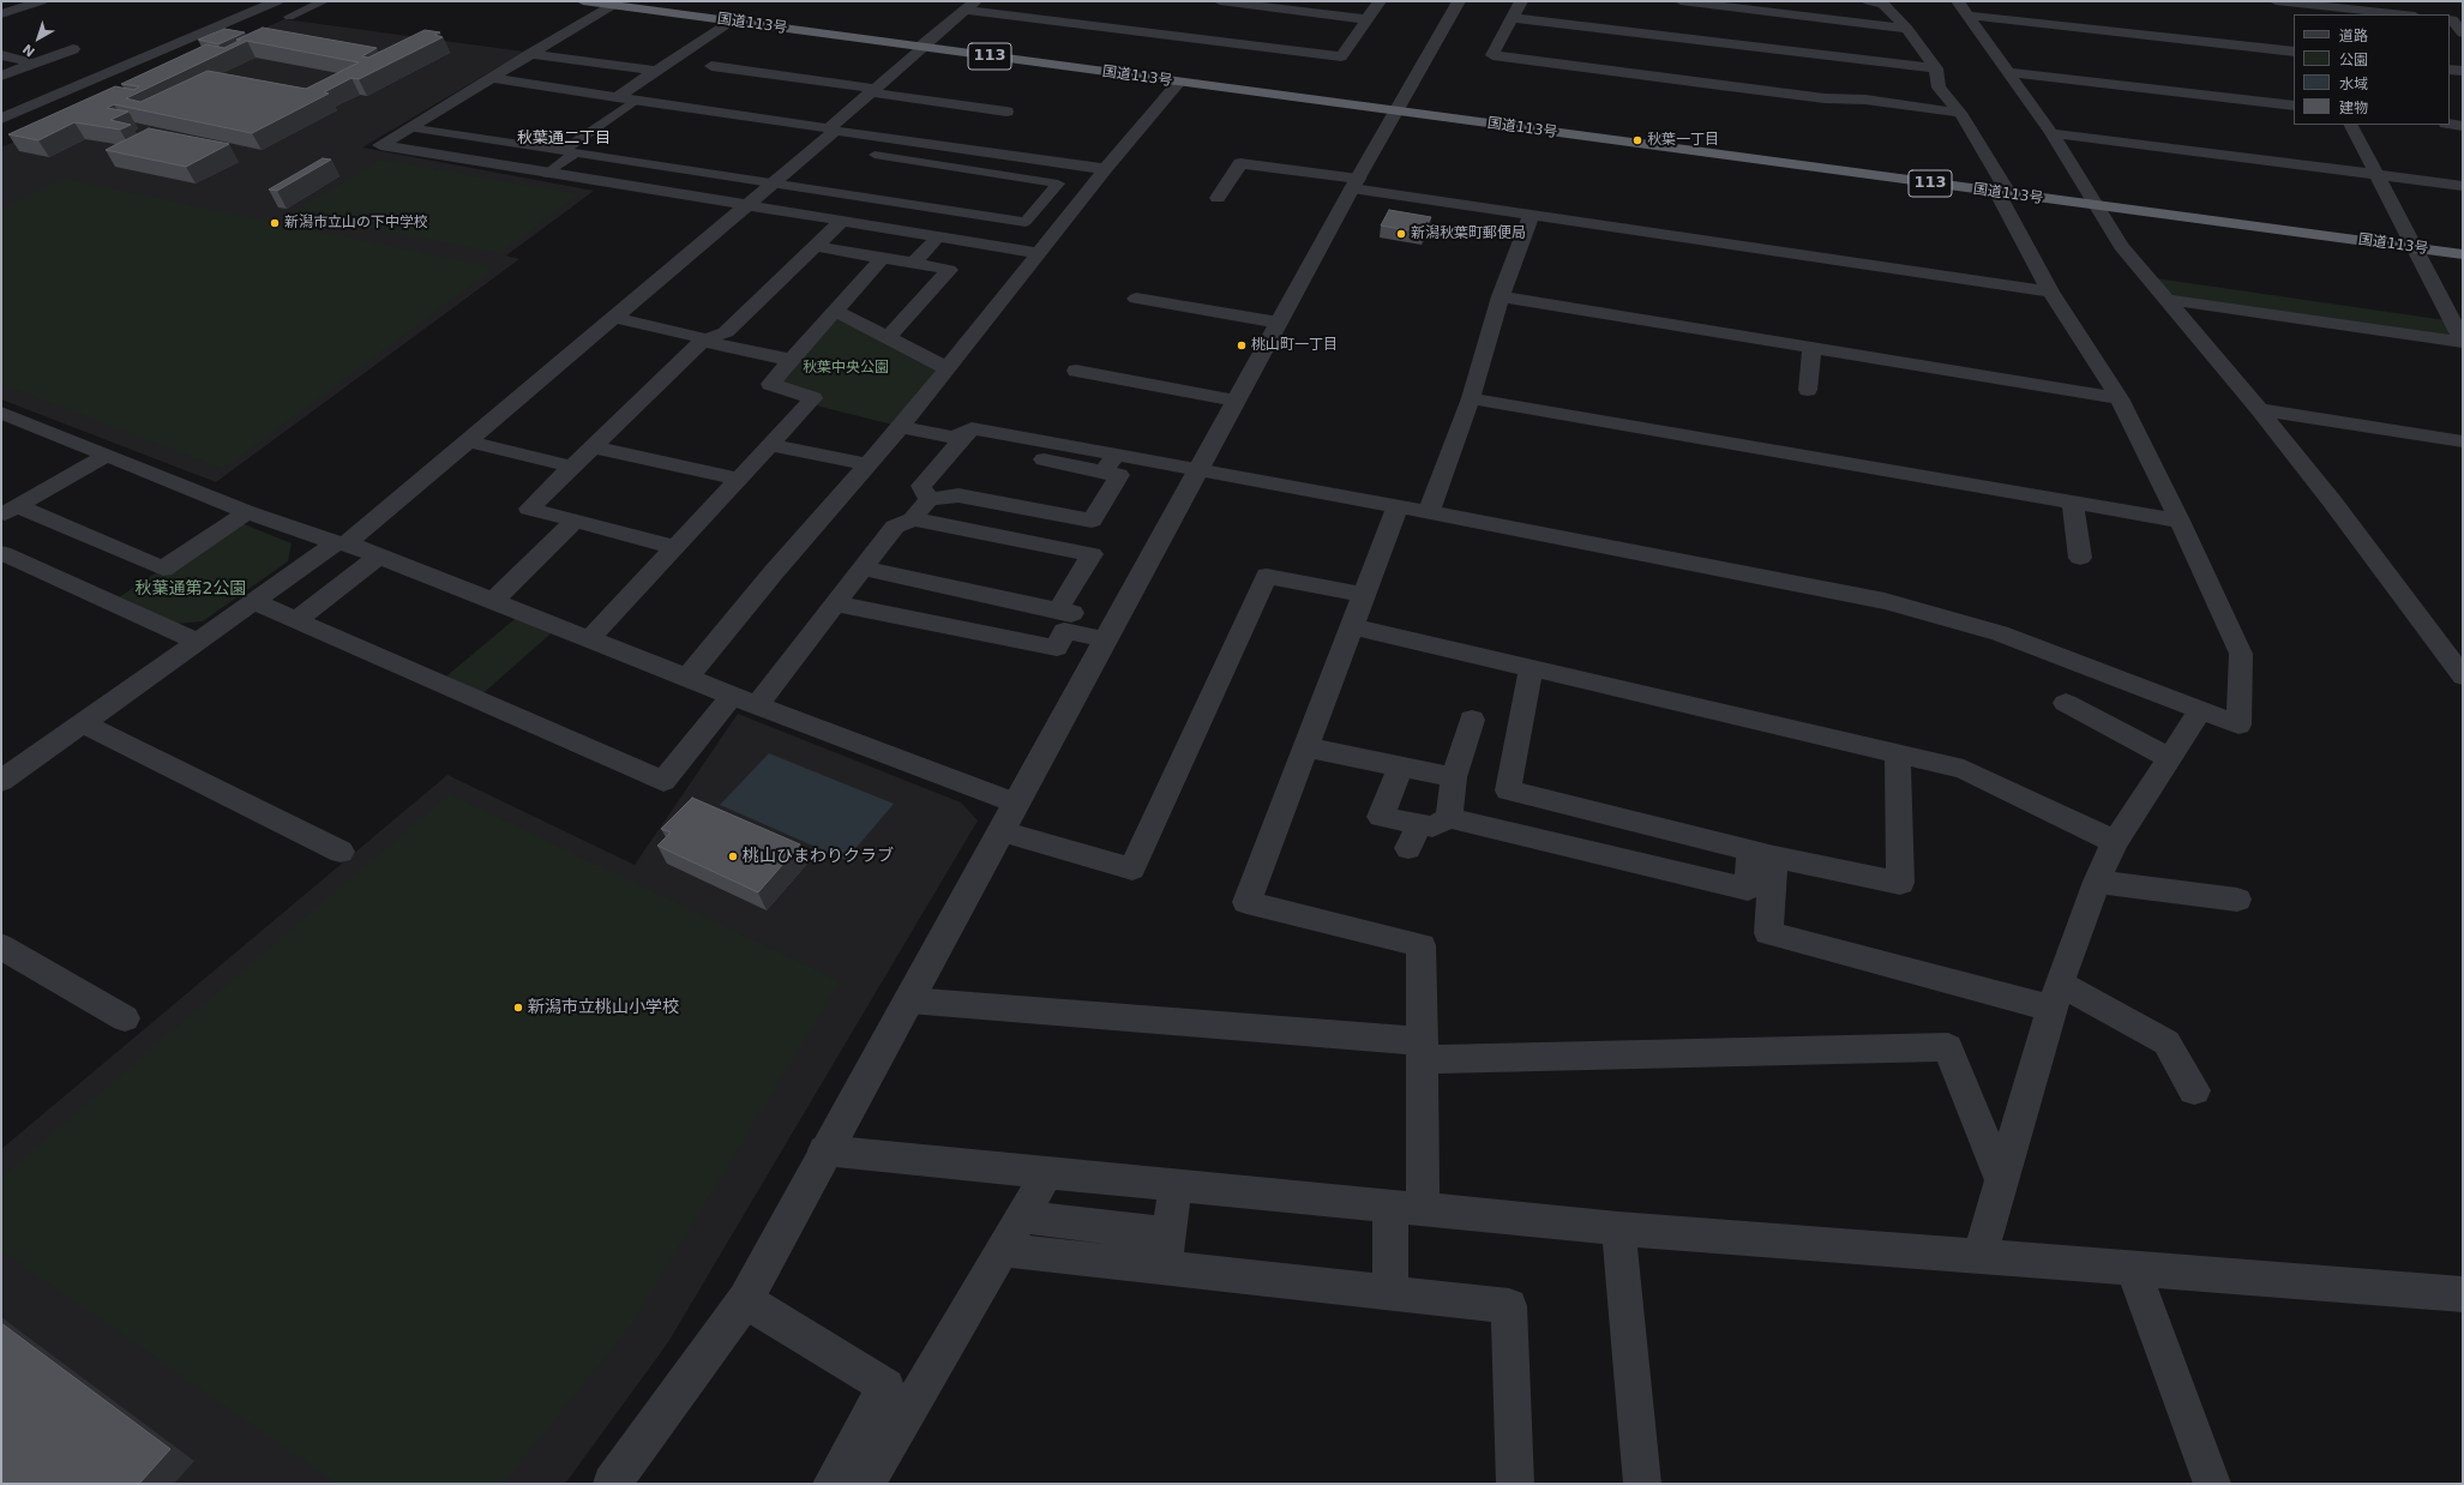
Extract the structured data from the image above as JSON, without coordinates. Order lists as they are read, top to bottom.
{
  "streets": {
    "highway": ["国道113号", "113"]
  },
  "districts": ["秋葉通二丁目"],
  "parks": ["秋葉中央公園", "秋葉通第2公園"],
  "places": [
    "秋葉一丁目",
    "新潟市立山の下中学校",
    "新潟秋葉町郵便局",
    "桃山町一丁目",
    "桃山ひまわりクラブ",
    "新潟市立桃山小学校"
  ],
  "legend": [
    "道路",
    "公園",
    "水域",
    "建物"
  ],
  "north": "bottom left"
}
